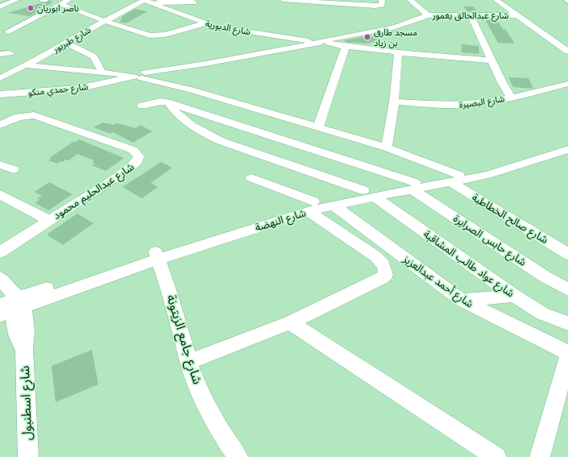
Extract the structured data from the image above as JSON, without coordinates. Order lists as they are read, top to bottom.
{
  "streets": {
    "street": [
      "شارع عبدالخالق يغمور",
      "شارع الدبورية",
      "شارع طبربور",
      "شارع حمدي منكو",
      "شارع البصيرة",
      "شارع عبدالحليم محمود",
      "شارع صالح الخطاطبة",
      "شارع النهضة",
      "شارع حابس الصرايرة",
      "شارع عواد طالب المشاقبة",
      "شارع أحمد عبدالعزيز",
      "شارع جامع الزيتونة",
      "شارع اسطنبول"
    ]
  },
  "crossings": [
    ["شارع عبدالخالق يغمور", "شارع الدبورية"],
    ["شارع عبدالخالق يغمور", "شارع حمدي منكو"],
    ["شارع عبدالخالق يغمور", "شارع صالح الخطاطبة"],
    ["شارع الدبورية", "شارع طبربور"],
    ["شارع حمدي منكو", "شارع صالح الخطاطبة"],
    ["شارع صالح الخطاطبة", "شارع النهضة"],
    ["شارع النهضة", "شارع حابس الصرايرة"],
    ["شارع النهضة", "شارع عواد طالب المشاقبة"],
    ["شارع النهضة", "شارع أحمد عبدالعزيز"],
    ["شارع النهضة", "شارع جامع الزيتونة"],
    ["شارع النهضة", "شارع اسطنبول"]
  ],
  "places": ["ناصر ابوريان", "مسجد طارق بن زياد"]
}
